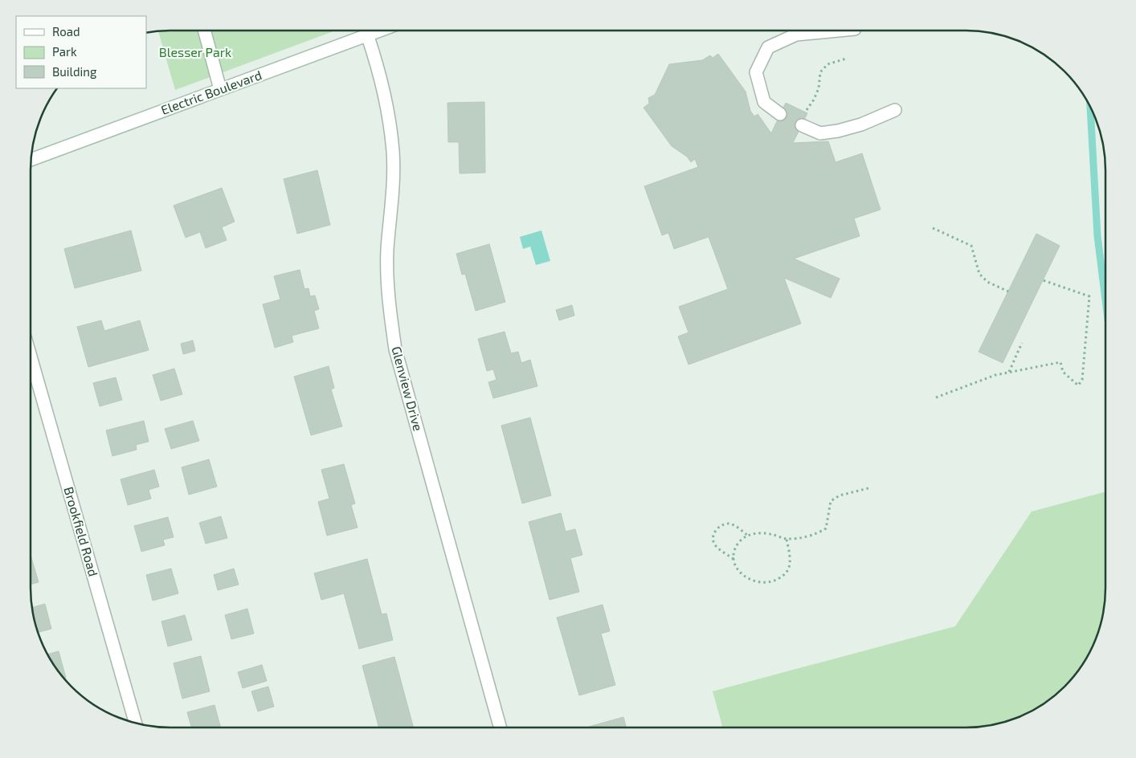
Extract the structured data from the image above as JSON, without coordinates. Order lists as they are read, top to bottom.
{
  "streets": {
    "street": ["Electric Boulevard", "Glenview Drive", "Brookfield Road"]
  },
  "crossings": [
    ["Electric Boulevard", "Glenview Drive"]
  ],
  "parks": ["Blesser Park"],
  "legend": ["Road", "Park", "Building"]
}
